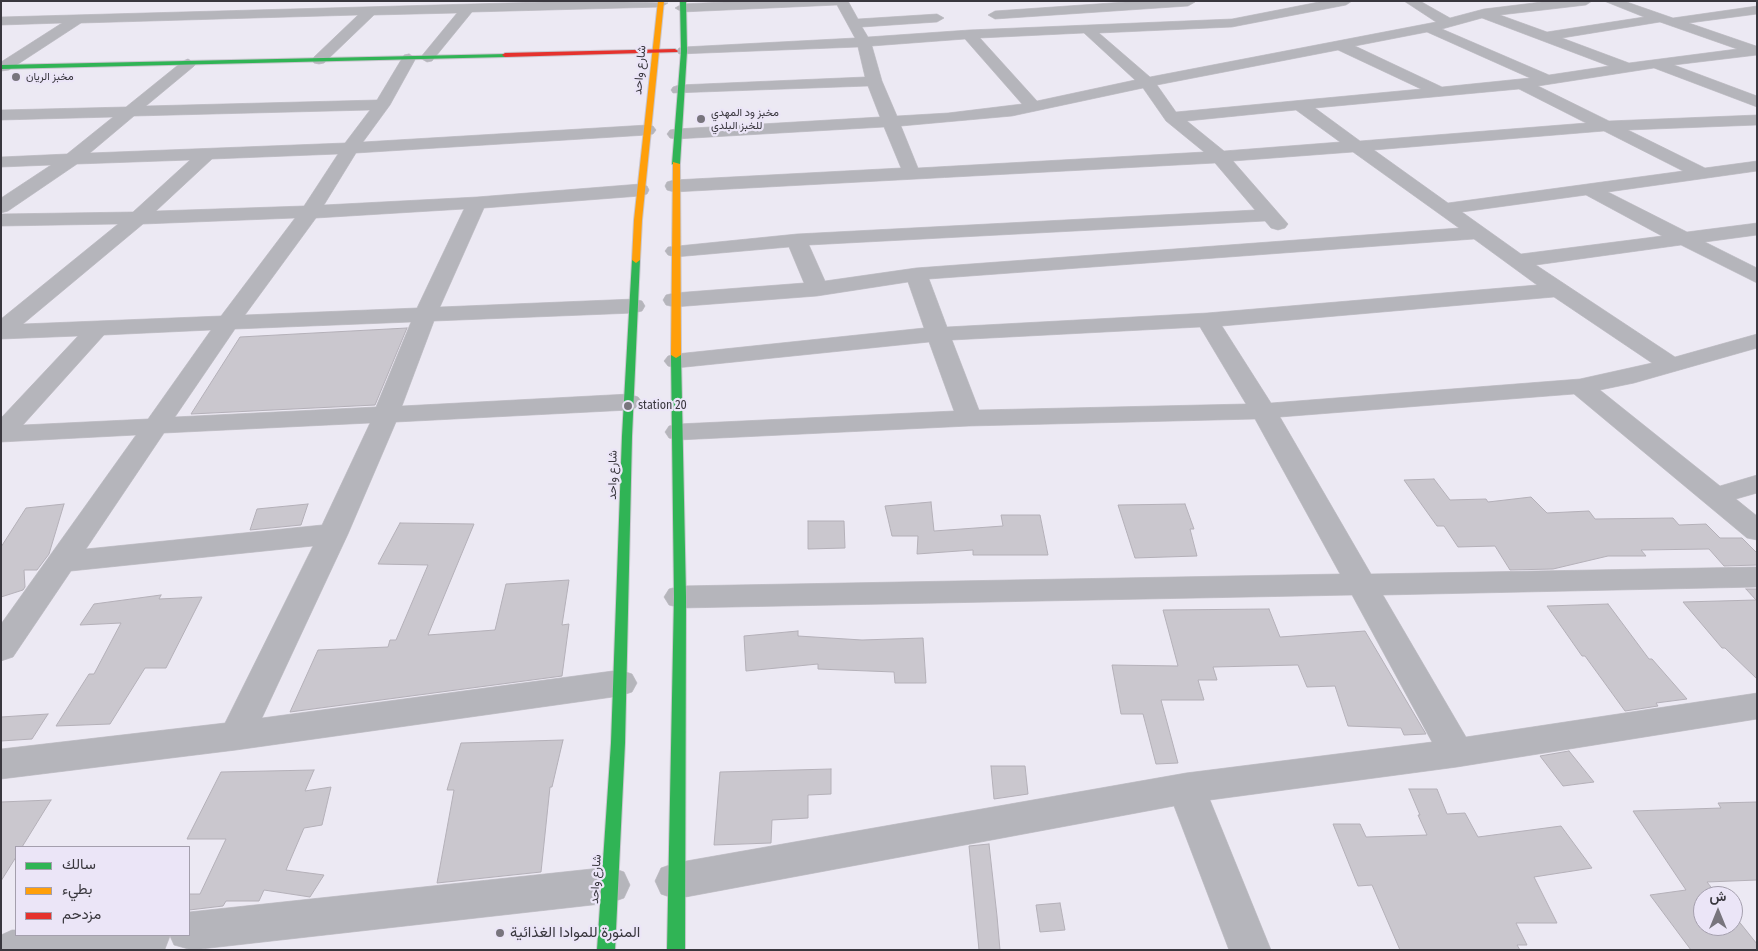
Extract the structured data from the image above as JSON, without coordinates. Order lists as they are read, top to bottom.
{
  "streets": {
    "street": ["شارع واحد"]
  },
  "places": [
    "مخبز الريان",
    "مخبز ود المهدي للخبز البلدي",
    "station 20",
    "المنورة للموادا الغذائية"
  ],
  "legend": ["سالك", "بطيء", "مزدحم"],
  "north": "top"
}
